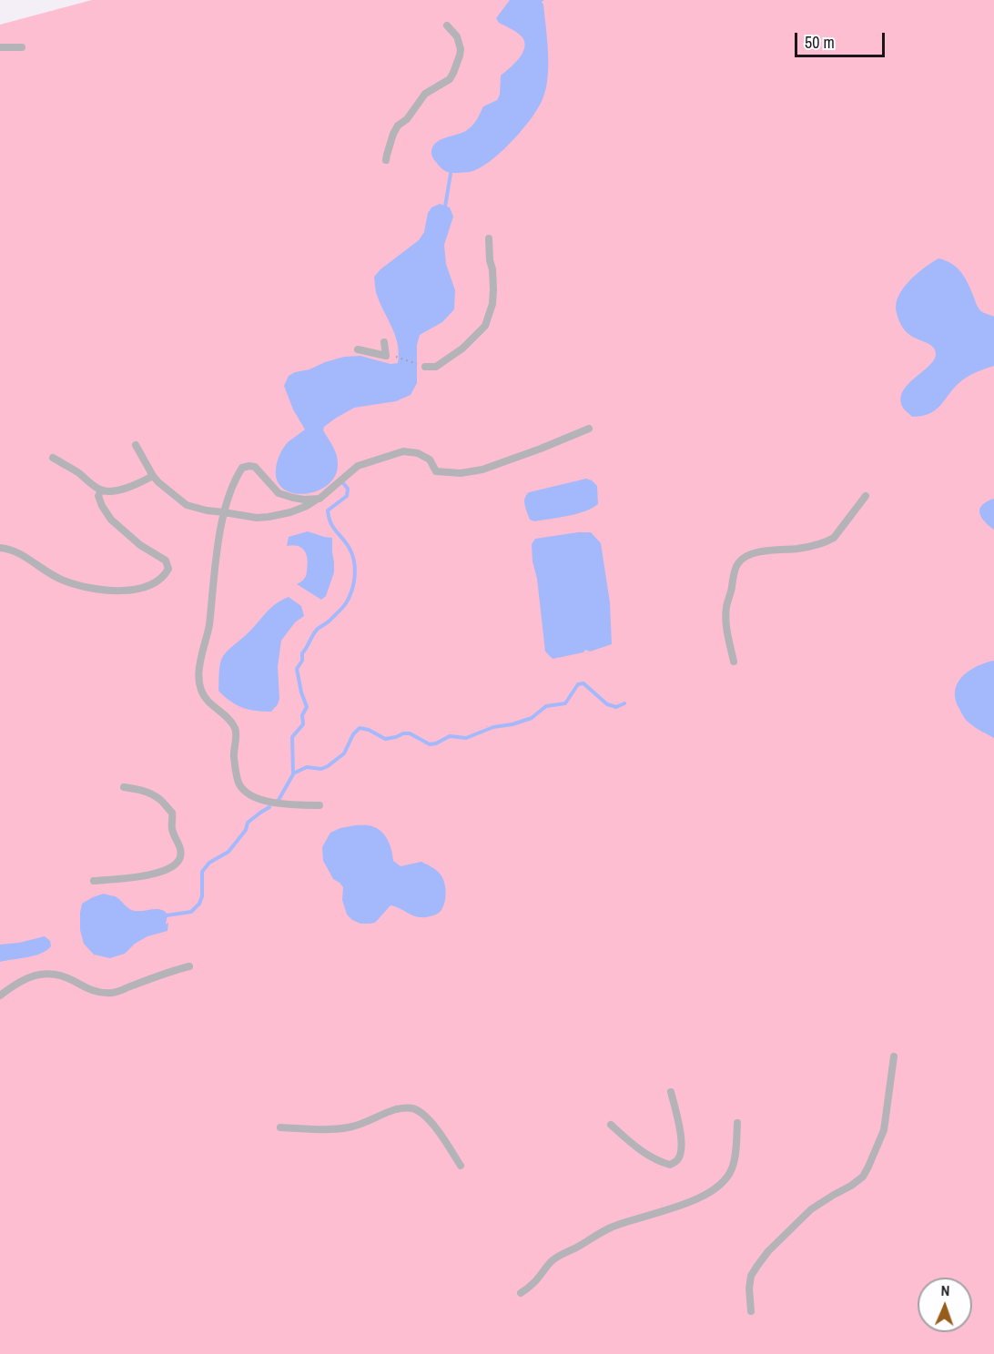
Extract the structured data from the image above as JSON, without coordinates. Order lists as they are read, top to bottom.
{
  "scale_bar": "50 m",
  "north": "top"
}
